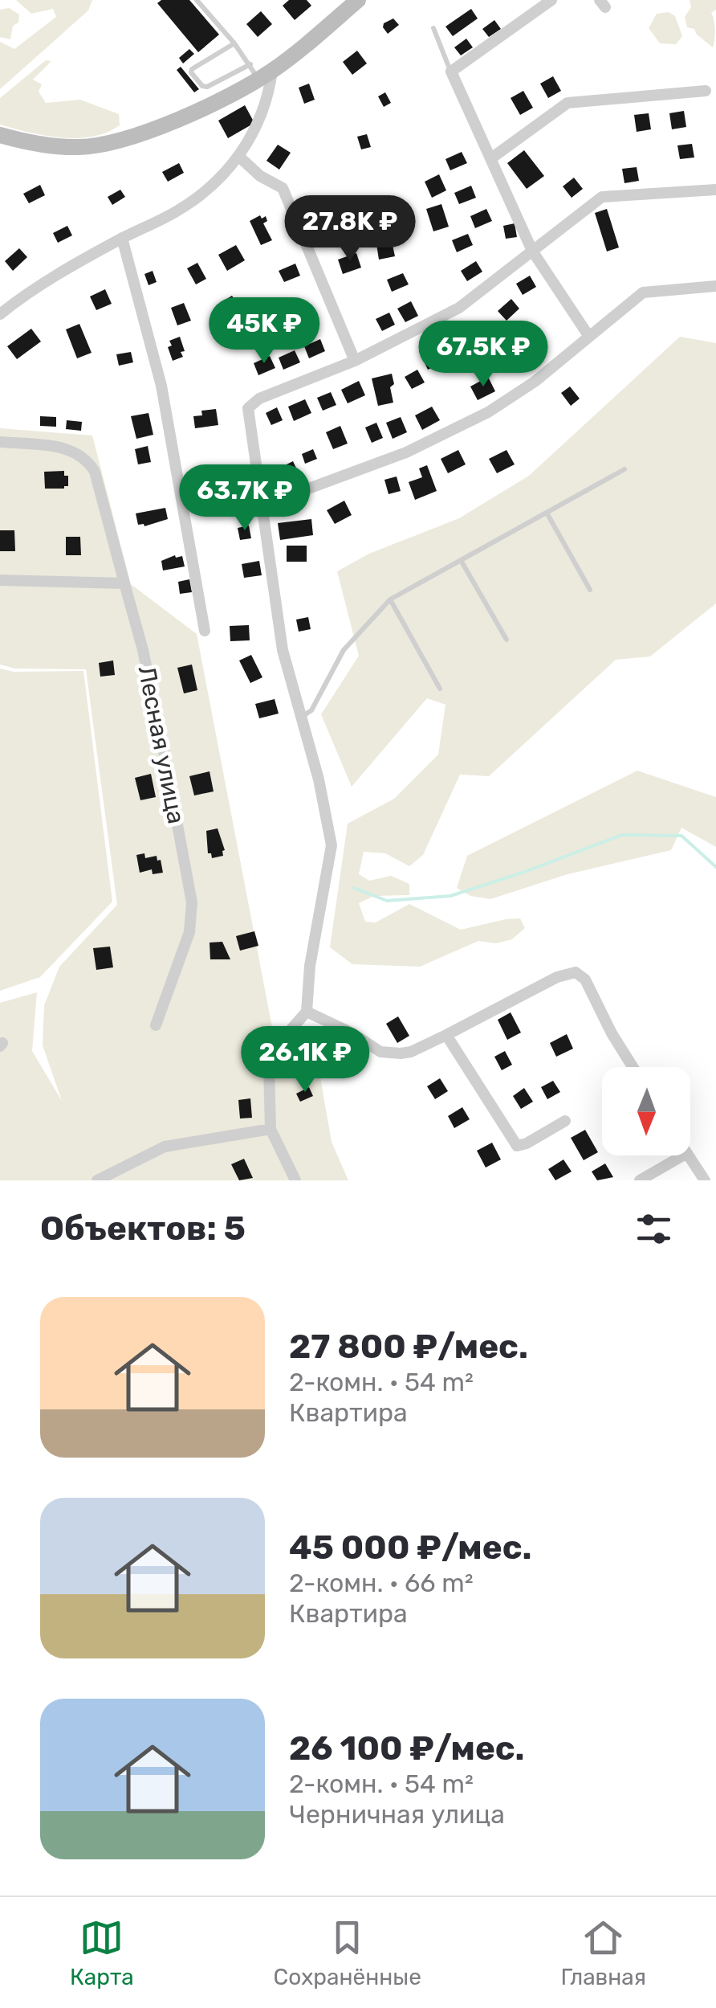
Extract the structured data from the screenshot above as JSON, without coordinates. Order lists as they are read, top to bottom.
{
  "streets": {
    "street": ["Лесная улица"]
  },
  "north": "bottom",
  "page": {
    "price": [
      "27.8K ₽",
      "45K ₽",
      "67.5K ₽",
      "63.7K ₽",
      "26.1K ₽"
    ],
    "heading": "Объектов: 5",
    "list": [
      {
        "name": "27 800 ₽/мес.",
        "note": "2-комн. · 54 m² · Квартира"
      },
      {
        "name": "45 000 ₽/мес.",
        "note": "2-комн. · 66 m² · Квартира"
      },
      {
        "name": "26 100 ₽/мес.",
        "note": "2-комн. · 54 m² · Черничная улица"
      }
    ],
    "tabs": ["Карта", "Сохранённые", "Главная"]
  }
}
